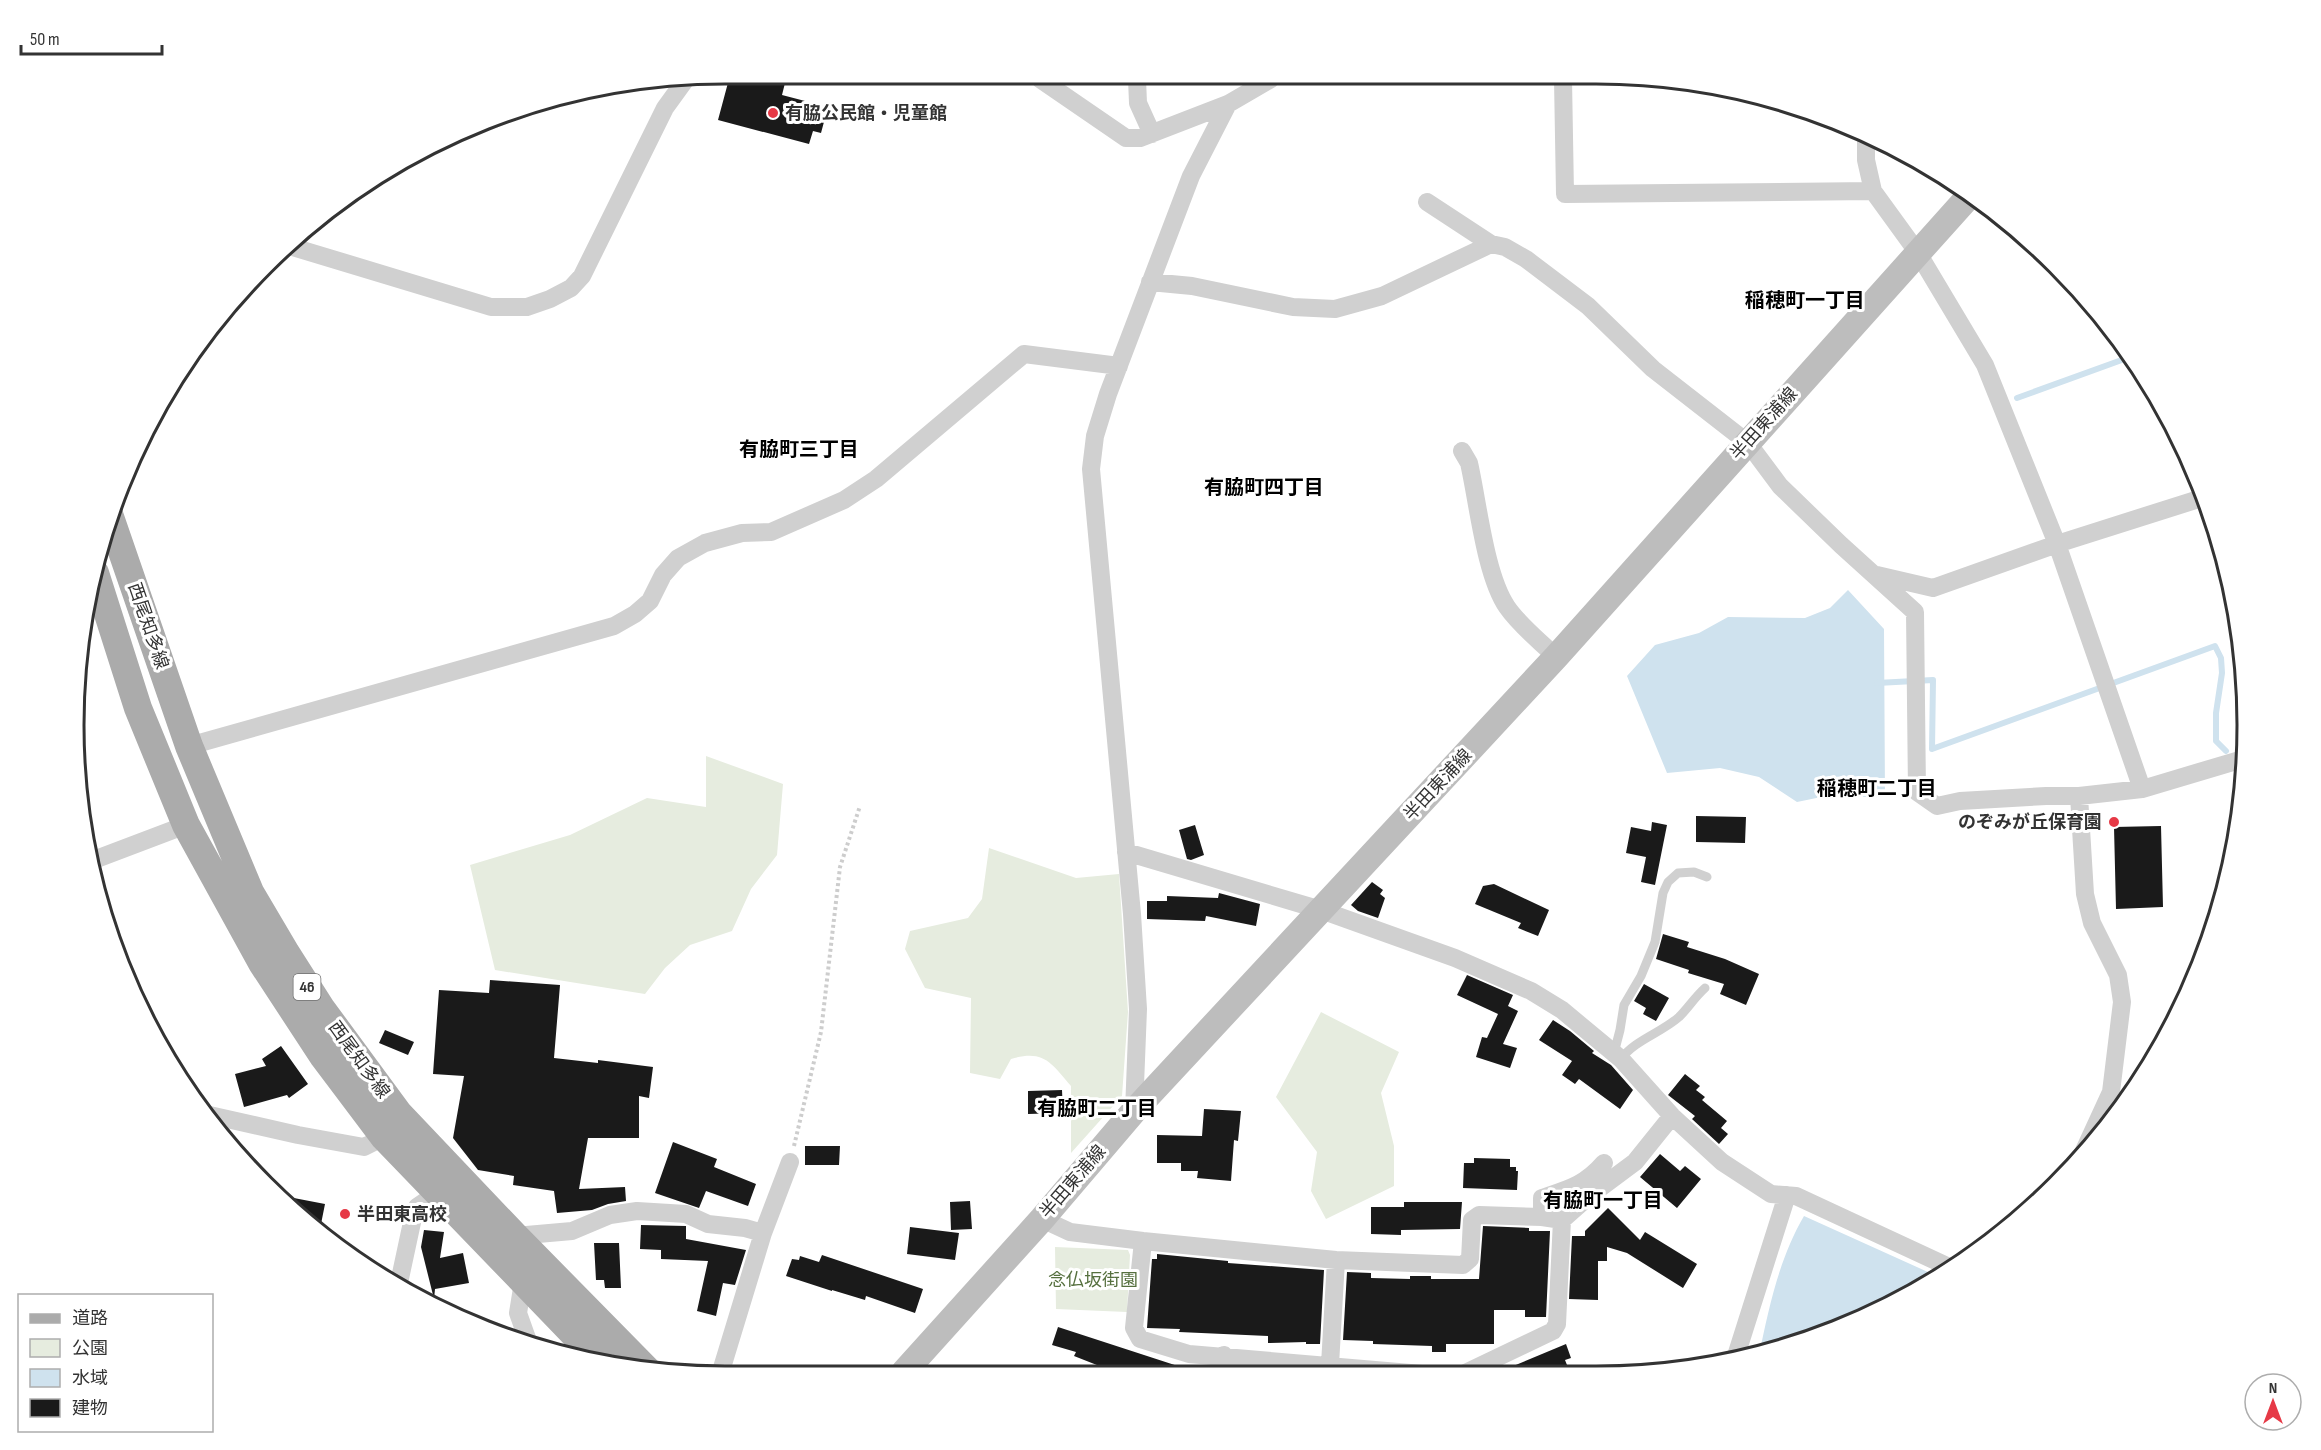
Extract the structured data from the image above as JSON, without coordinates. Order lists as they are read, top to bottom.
{
  "streets": {
    "main road": ["半田東浦線", "西尾知多線", "46"]
  },
  "districts": [
    "稲穂町一丁目",
    "有脇町三丁目",
    "有脇町四丁目",
    "稲穂町二丁目",
    "有脇町二丁目",
    "有脇町一丁目"
  ],
  "parks": ["念仏坂街園"],
  "places": ["有脇公民館・児童館", "のぞみが丘保育園", "半田東高校"],
  "legend": [
    "道路",
    "公園",
    "水域",
    "建物"
  ],
  "scale_bar": "50 m",
  "north": "top"
}
